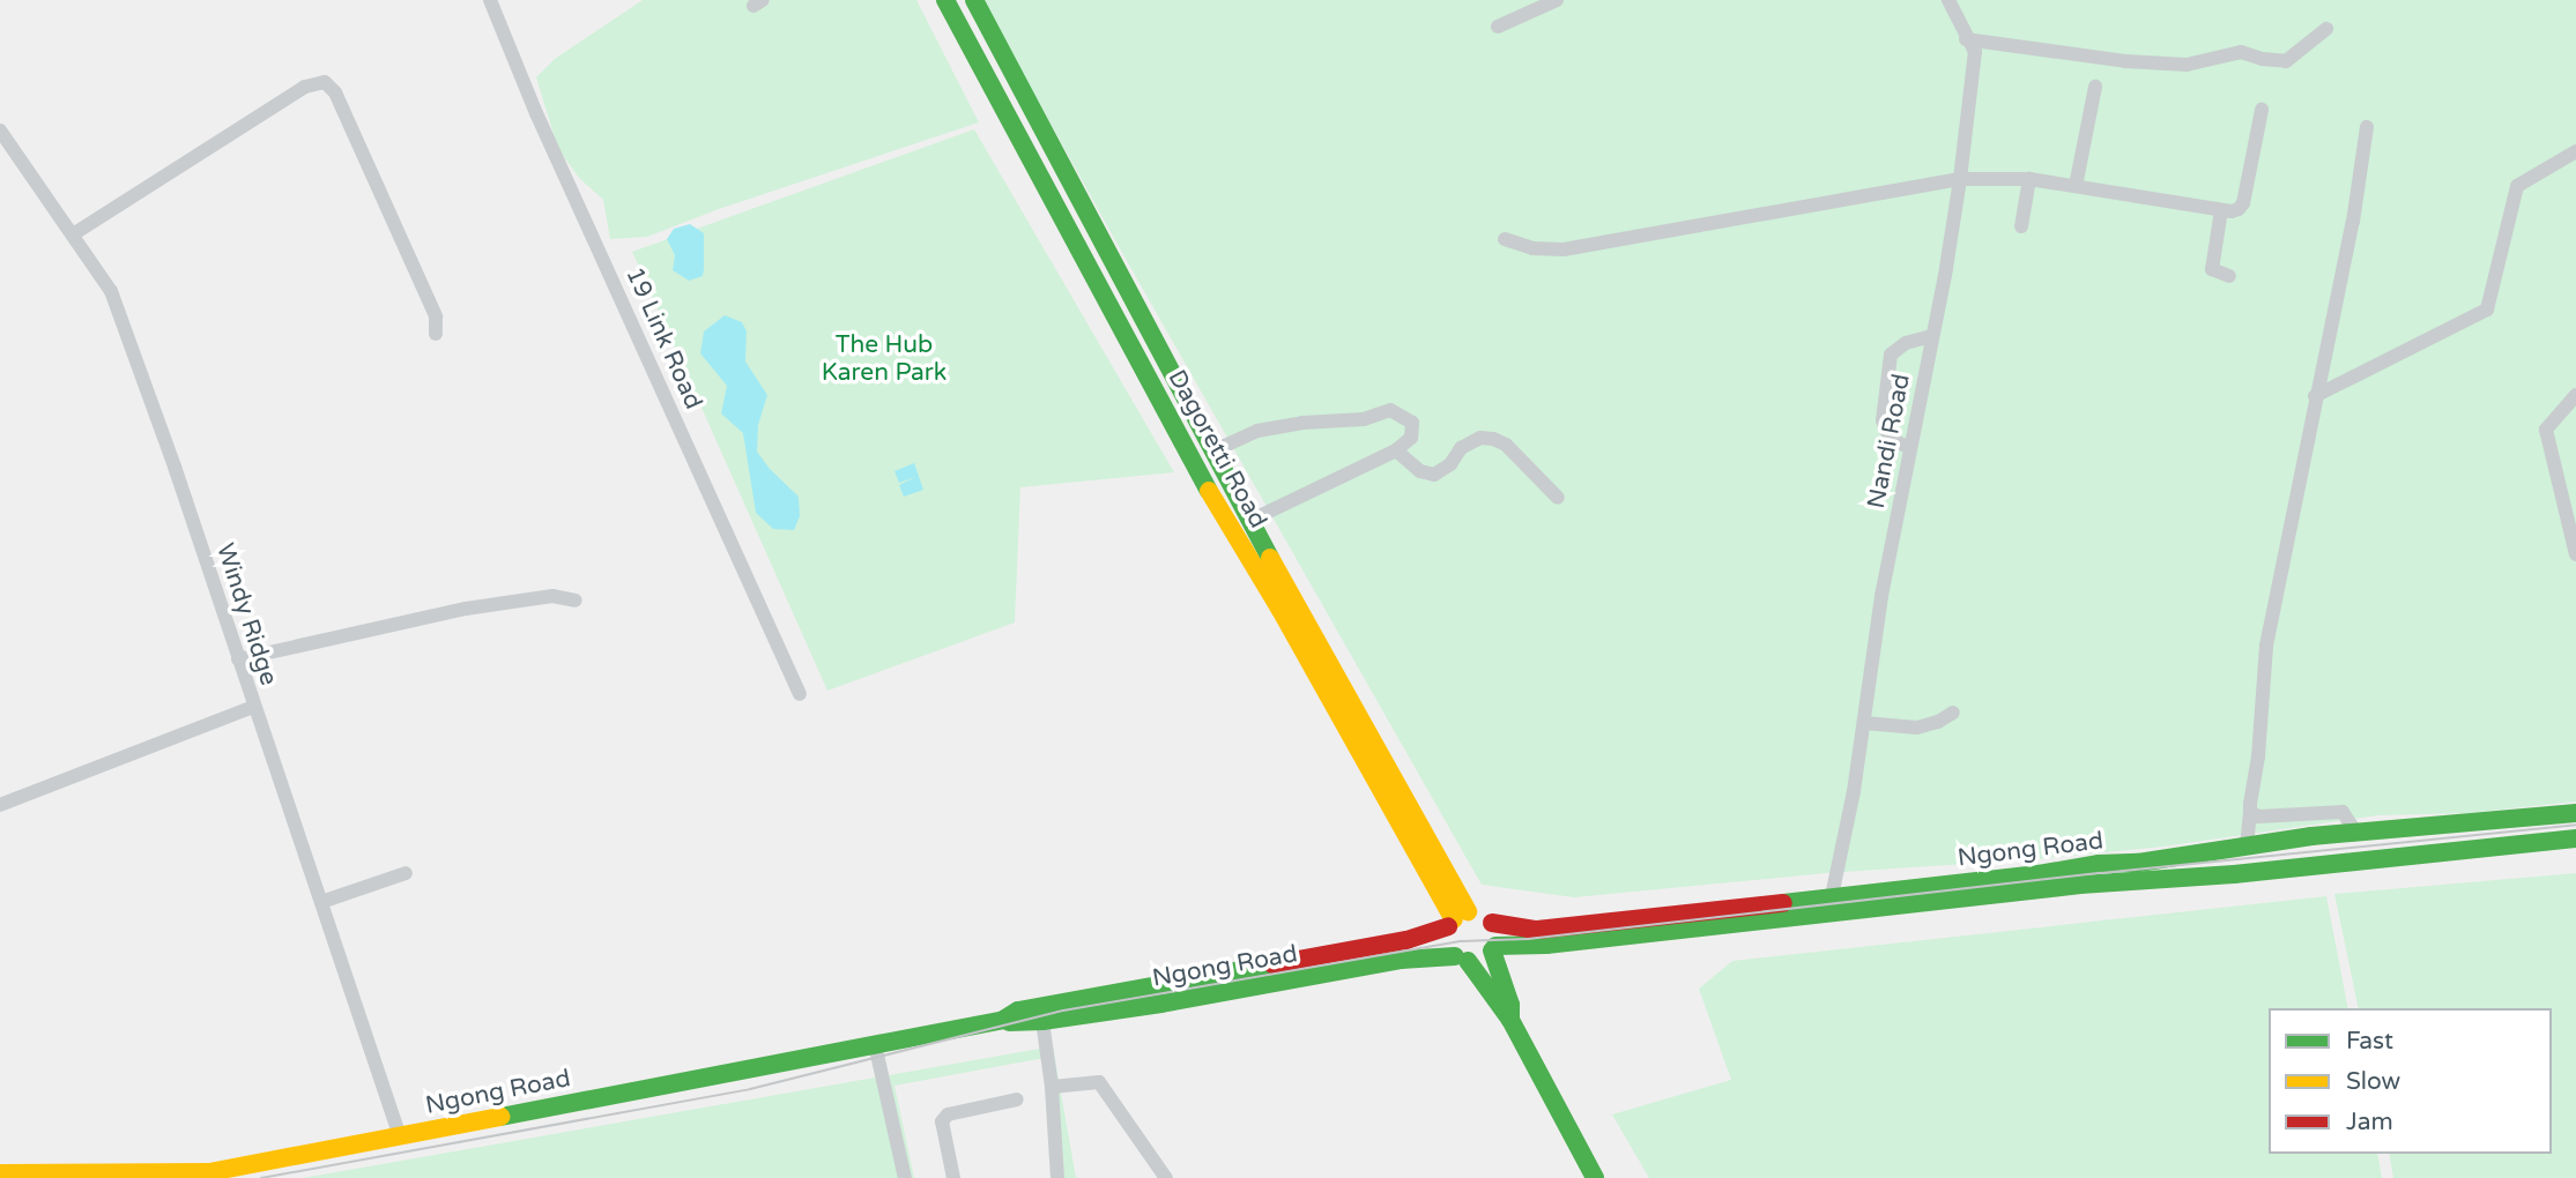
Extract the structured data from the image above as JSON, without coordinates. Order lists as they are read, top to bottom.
{
  "streets": {
    "main road": ["Dagoretti Road", "Ngong Road"],
    "street": ["19 Link Road", "Nandi Road", "Windy Ridge"]
  },
  "crossings": [
    ["Nandi Road", "Ngong Road"],
    ["Dagoretti Road", "Ngong Road"],
    ["Windy Ridge", "Ngong Road"]
  ],
  "parks": ["The Hub Karen Park"],
  "legend": ["Fast", "Slow", "Jam"]
}
